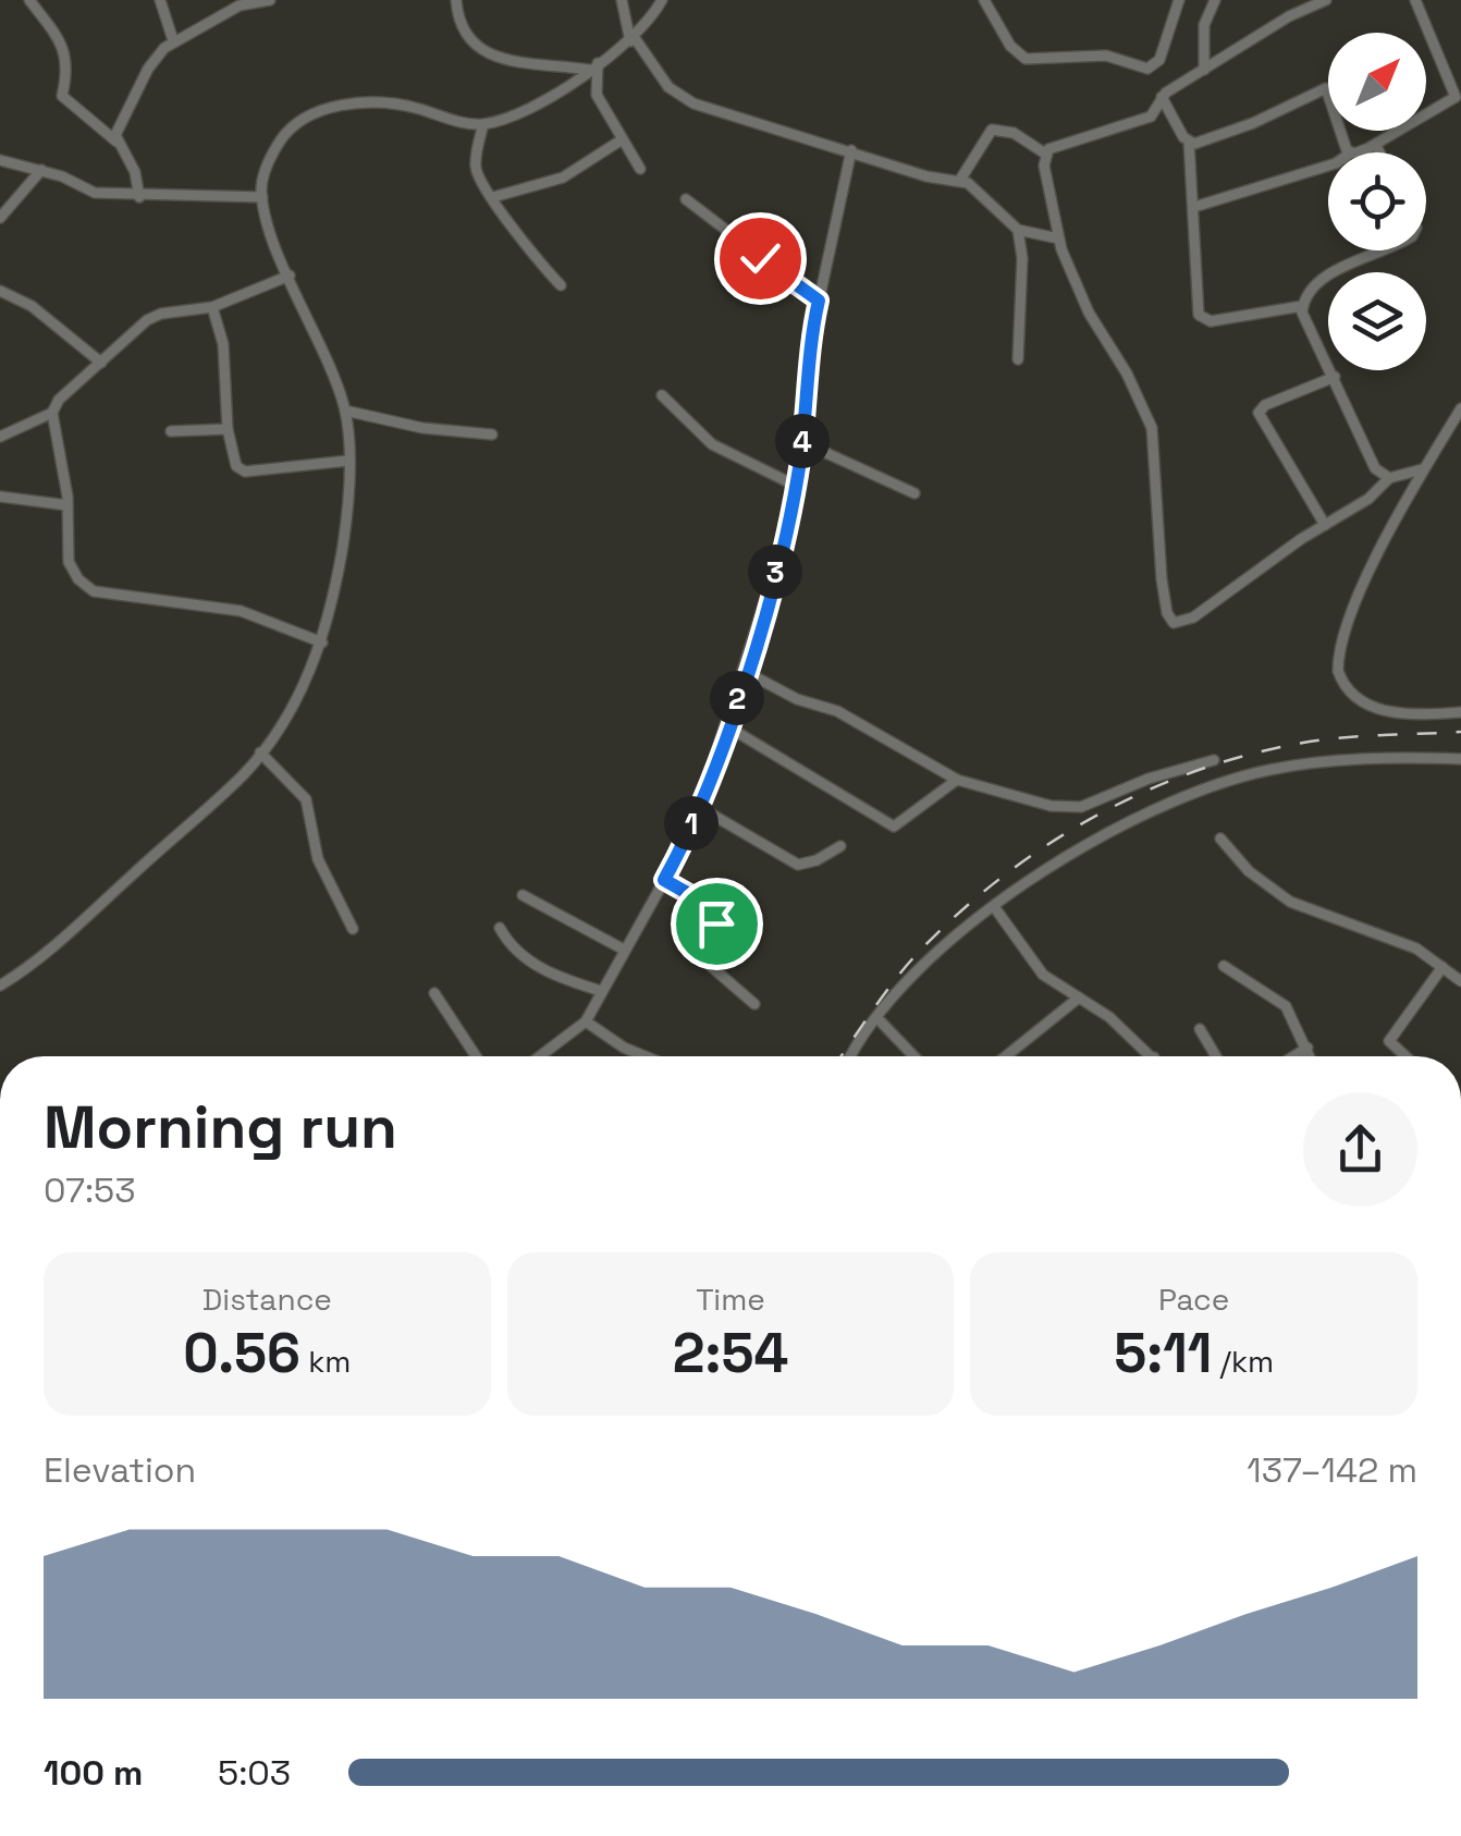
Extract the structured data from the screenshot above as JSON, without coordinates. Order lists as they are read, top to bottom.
{
  "north": "top right",
  "page": {
    "pins": [
      "4",
      "3",
      "2",
      "1"
    ],
    "heading": ["Morning run", "07:53"],
    "stats": [
      ["Distance", "0.56 km"],
      ["Time", "2:54"],
      ["Pace", "5:11 /km"]
    ],
    "chart": ["Elevation", "137–142 m"],
    "list": [
      {
        "name": "100 m",
        "note": "5:03"
      }
    ]
  }
}
